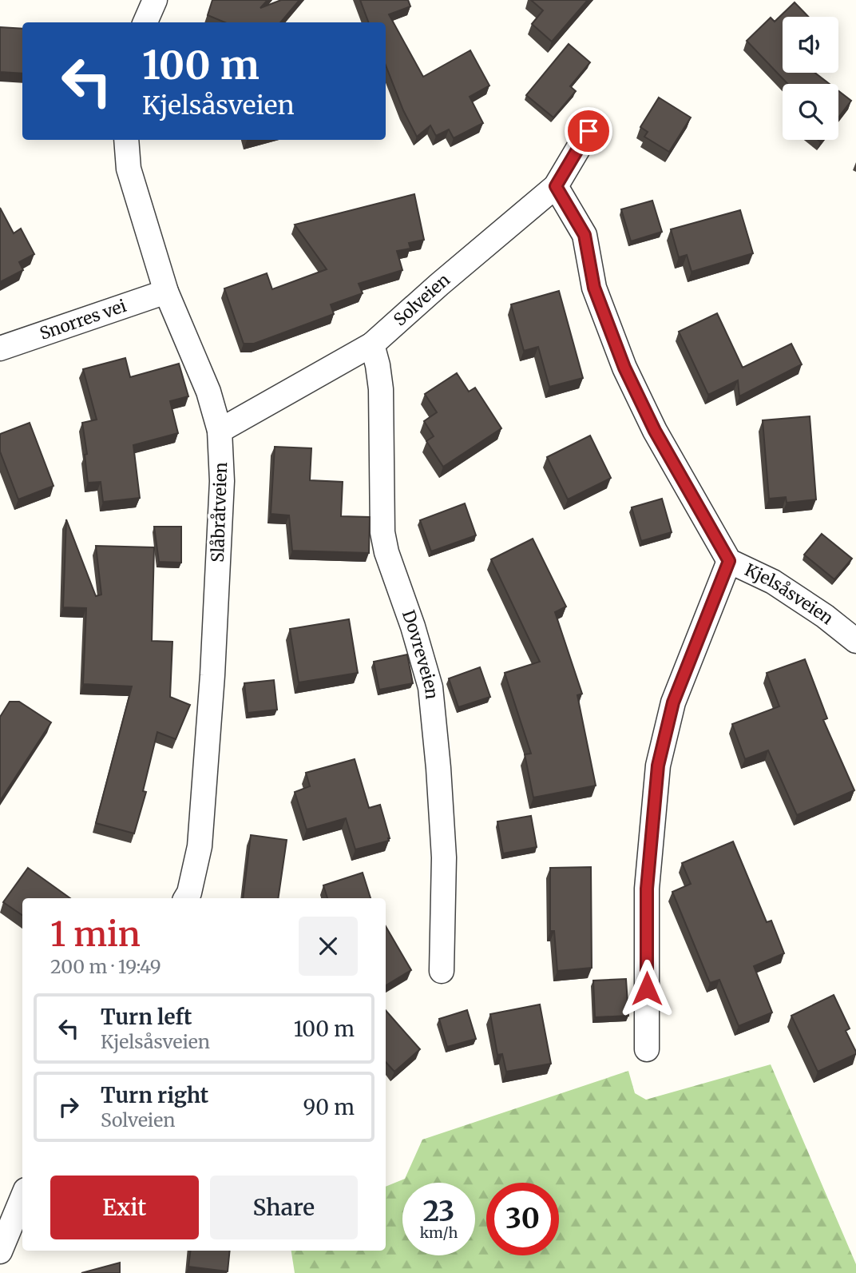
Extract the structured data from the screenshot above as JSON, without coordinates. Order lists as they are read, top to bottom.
{
  "streets": {
    "street": [
      "Solveien",
      "Snorres vei",
      "Slåbråtveien",
      "Kjelsåsveien",
      "Dovreveien"
    ]
  },
  "crossings": [
    ["Solveien", "Slåbråtveien"],
    ["Solveien", "Kjelsåsveien"],
    ["Solveien", "Dovreveien"],
    ["Snorres vei", "Slåbråtveien"]
  ],
  "page": {
    "turn": ["100 m", "Kjelsåsveien"],
    "heading": ["1 min", "200 m · 19:49"],
    "list": [
      {
        "name": "Turn left",
        "note": "Kjelsåsveien",
        "value": "100 m"
      },
      {
        "name": "Turn right",
        "note": "Solveien",
        "value": "90 m"
      }
    ],
    "buttons": ["Exit", "Share"],
    "speed": "23 km/h",
    "limit": "30"
  }
}
